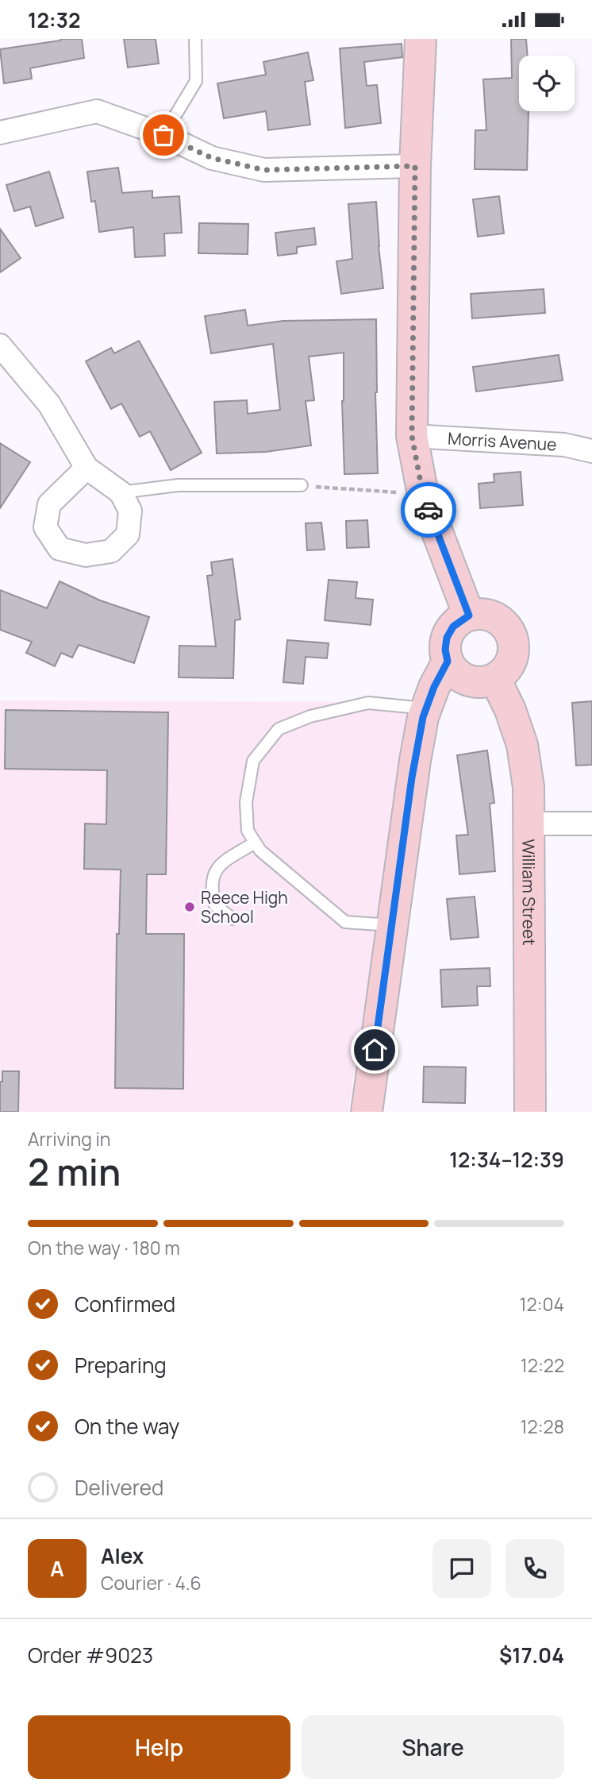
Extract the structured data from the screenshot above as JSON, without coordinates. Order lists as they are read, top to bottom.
{
  "streets": {
    "main road": ["William Street"],
    "street": ["Morris Avenue"]
  },
  "places": ["Reece High School"],
  "page": {
    "status": "12:32",
    "heading": ["2 min", "Arriving in", "12:34–12:39"],
    "panel": [
      "Alex",
      "Courier · 4.6",
      "Order #9023",
      "$17.04"
    ],
    "bar": "On the way · 180 m",
    "list": [
      ["Confirmed", "12:04"],
      ["Preparing", "12:22"],
      ["On the way", "12:28"],
      "Delivered"
    ],
    "round": "A",
    "buttons": ["Help", "Share"]
  }
}
